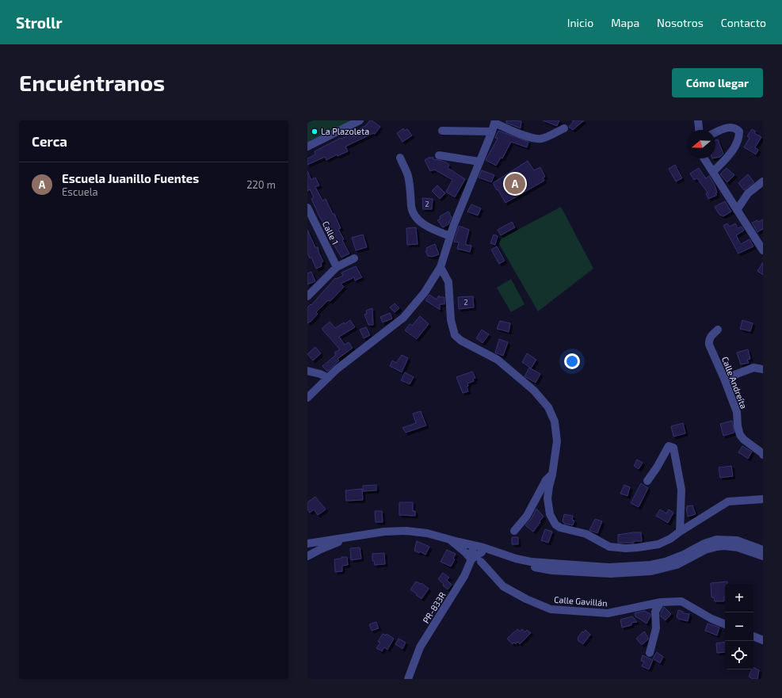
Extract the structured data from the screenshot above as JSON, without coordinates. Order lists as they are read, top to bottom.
{
  "streets": {
    "street": [
      "Calle 1",
      "Calle Andreíta",
      "Calle Gavillán",
      "PR-833R"
    ]
  },
  "places": ["La Plazoleta"],
  "house_numbers": ["2", "2"],
  "north": "left",
  "page": {
    "header": "Strollr",
    "nav": [
      "Inicio",
      "Mapa",
      "Nosotros",
      "Contacto"
    ],
    "buttons": "Cómo llegar",
    "title": "Encuéntranos",
    "heading": "Cerca",
    "list": [
      {
        "mark": "A",
        "name": "Escuela Juanillo Fuentes",
        "note": "Escuela",
        "value": "220 m"
      }
    ],
    "pins": "A",
    "map_buttons": ["+", "−"]
  }
}
